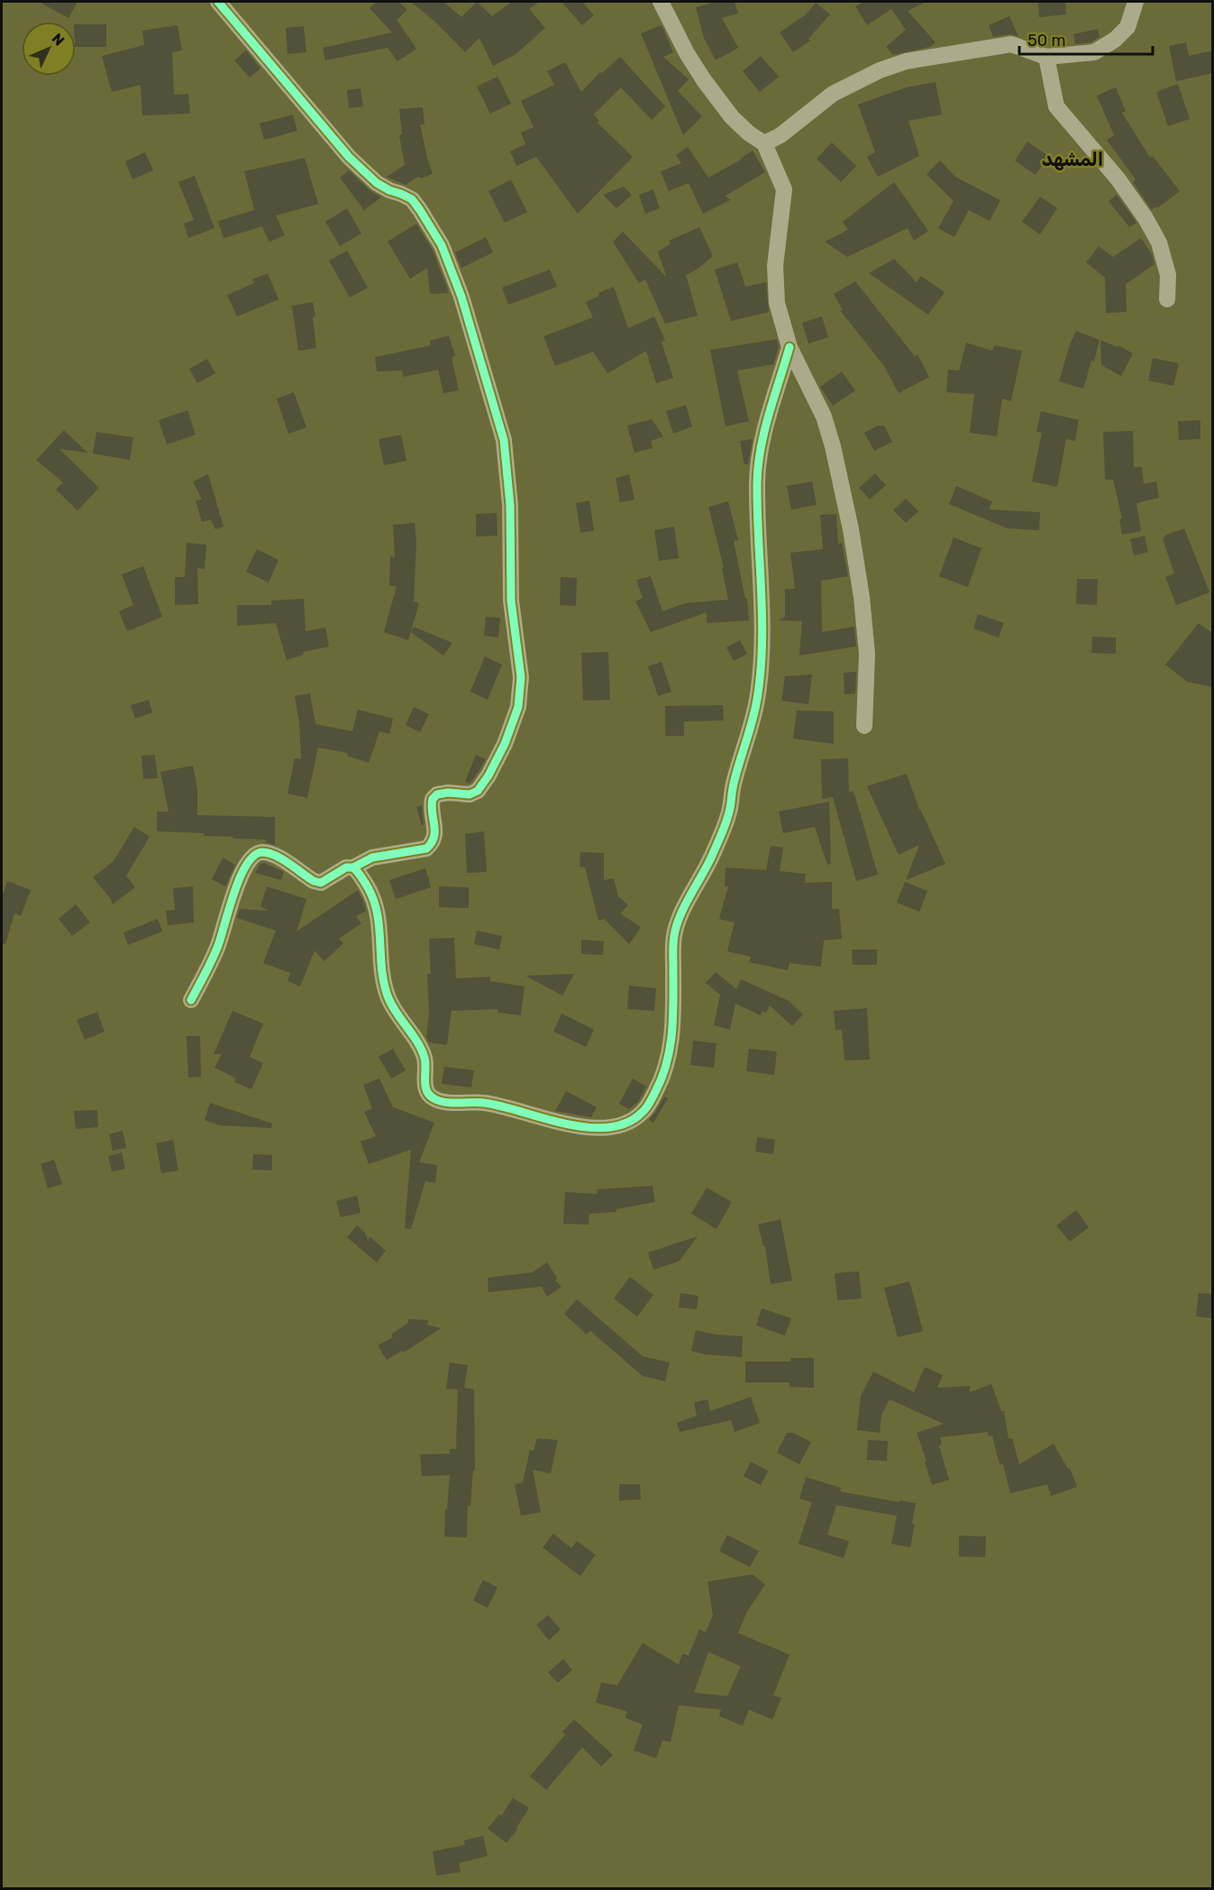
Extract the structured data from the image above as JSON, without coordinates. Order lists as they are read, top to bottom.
{
  "districts": ["المشهد"],
  "scale_bar": "50 m",
  "north": "top right"
}
